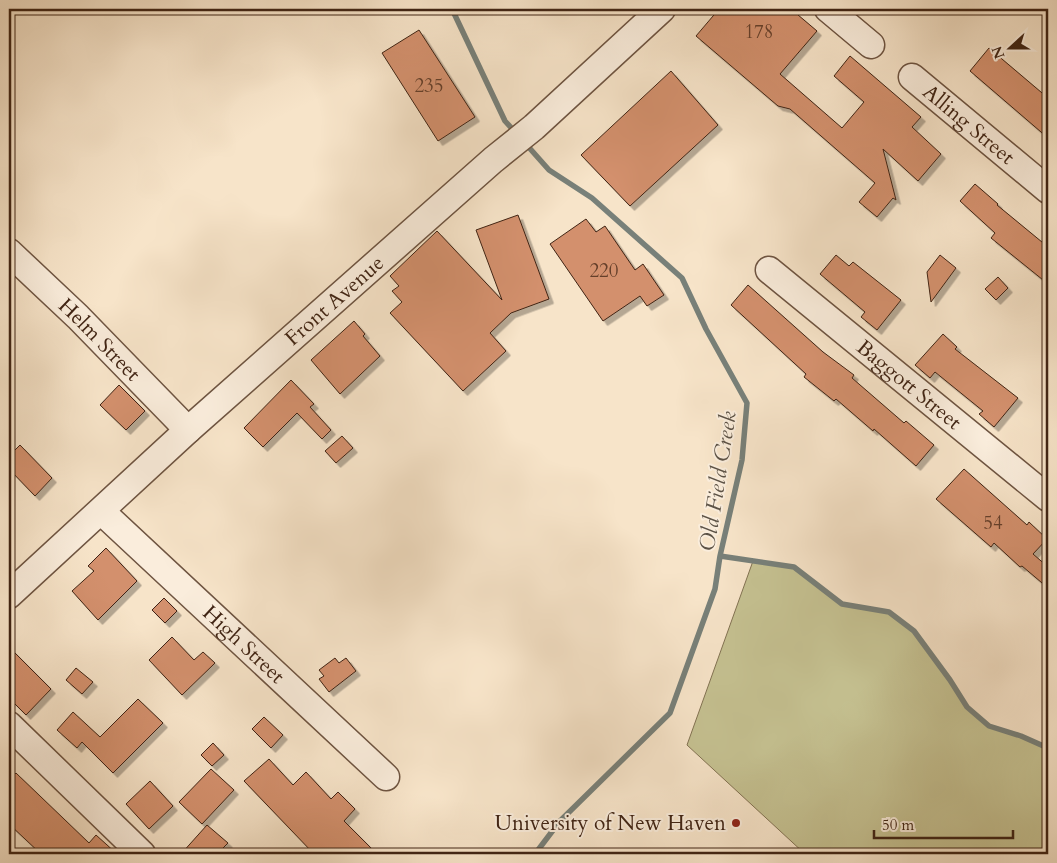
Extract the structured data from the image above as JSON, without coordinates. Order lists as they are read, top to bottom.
{
  "streets": {
    "street": [
      "Alling Street",
      "Front Avenue",
      "Helm Street",
      "Baggott Street",
      "High Street"
    ]
  },
  "crossings": [
    ["Front Avenue", "Helm Street"],
    ["Front Avenue", "High Street"]
  ],
  "water": ["Old Field Creek"],
  "places": ["University of New Haven"],
  "house_numbers": [
    "178",
    "235",
    "220",
    "54"
  ],
  "scale_bar": "50 m",
  "north": "left"
}
